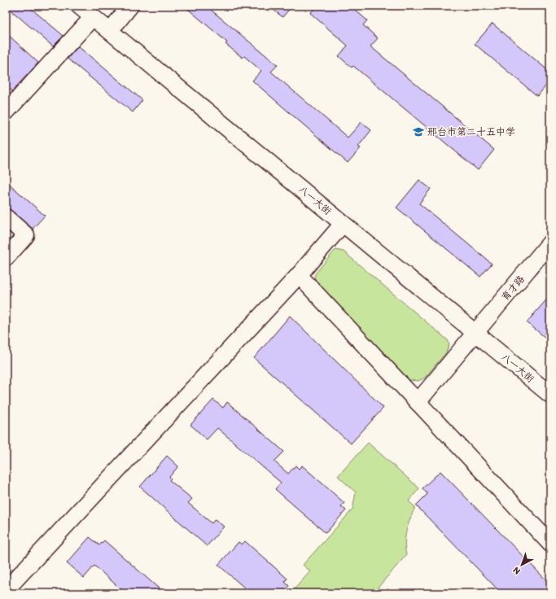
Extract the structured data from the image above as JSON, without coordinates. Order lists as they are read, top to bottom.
{
  "streets": {
    "street": ["八一大街", "育才路"]
  },
  "crossings": [
    ["八一大街", "育才路"]
  ],
  "places": {
    "school or university": ["邢台市第二十五中学"]
  },
  "north": "bottom left"
}
